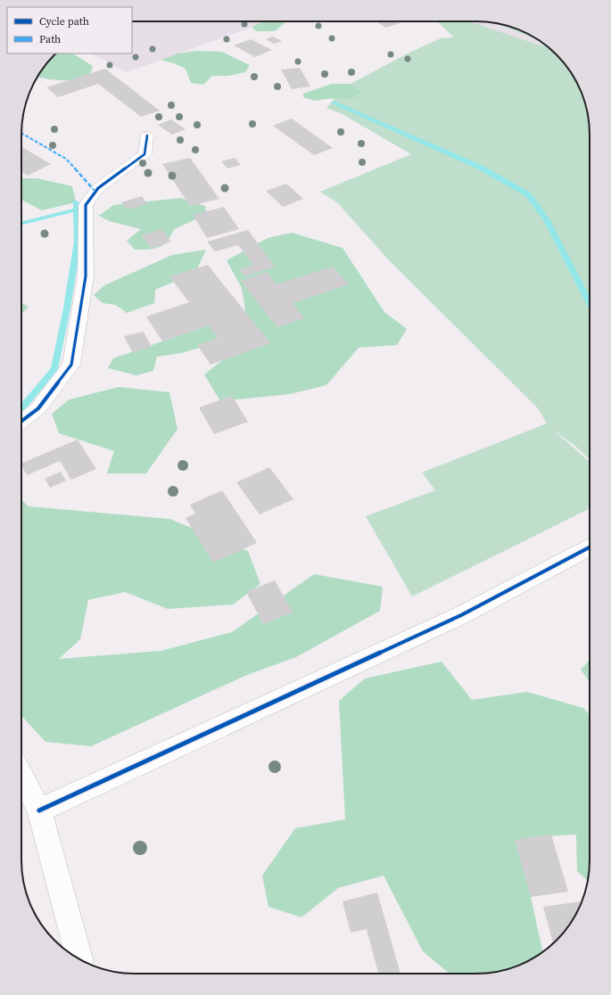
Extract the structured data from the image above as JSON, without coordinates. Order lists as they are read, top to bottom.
{
  "legend": ["Cycle path", "Path"]
}
